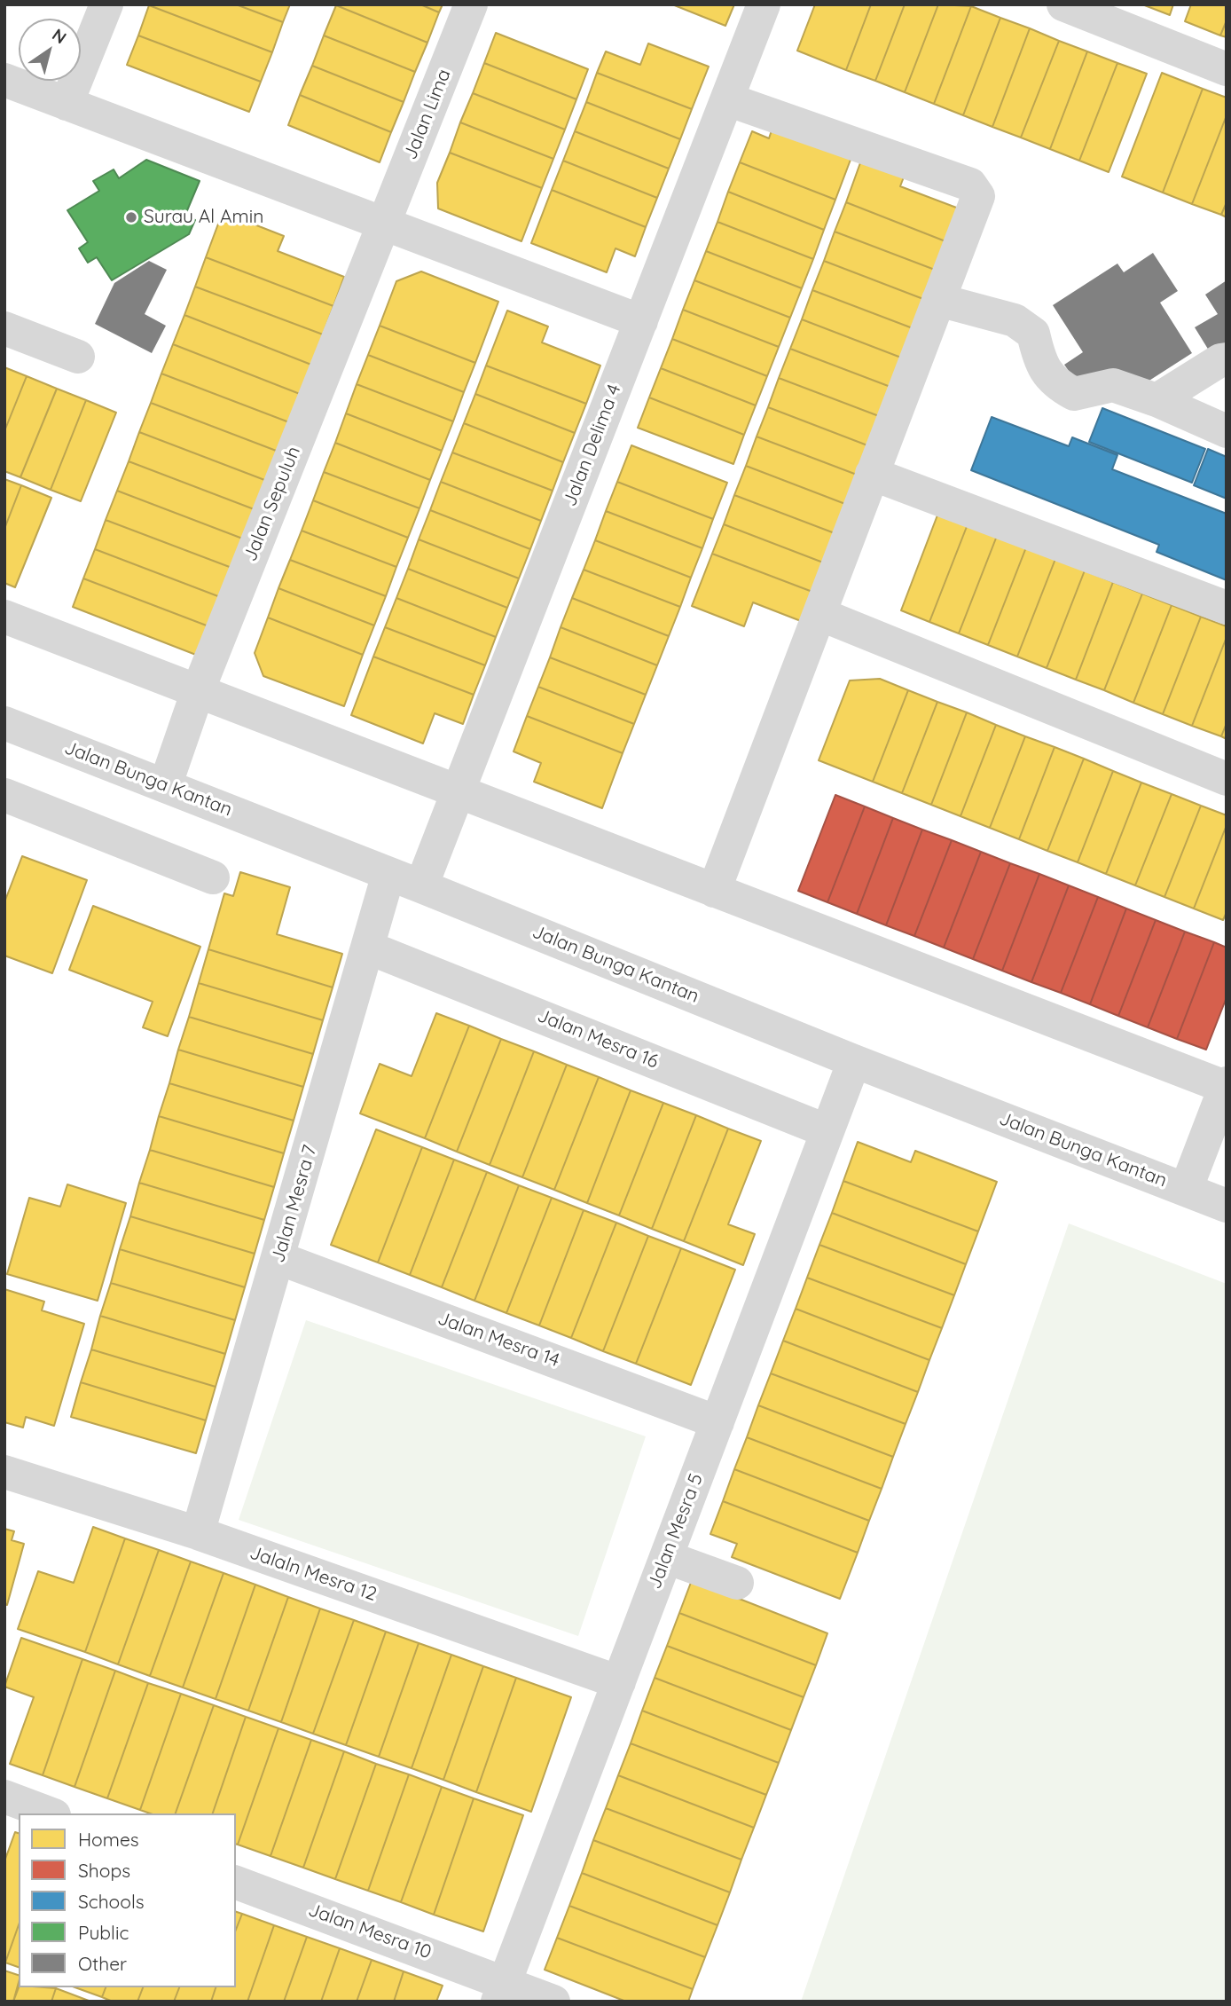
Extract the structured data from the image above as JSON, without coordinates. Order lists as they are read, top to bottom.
{
  "streets": {
    "street": [
      "Jalan Lima",
      "Jalan Delima 4",
      "Jalan Sepuluh",
      "Jalan Bunga Kantan",
      "Jalan Mesra 16",
      "Jalan Mesra 7",
      "Jalan Mesra 14",
      "Jalan Mesra 5",
      "Jalaln Mesra 12",
      "Jalan Mesra 10"
    ]
  },
  "crossings": [
    ["Jalan Lima", "Jalan Sepuluh"],
    ["Jalan Delima 4", "Jalan Bunga Kantan"],
    ["Jalan Sepuluh", "Jalan Bunga Kantan"],
    ["Jalan Bunga Kantan", "Jalan Mesra 7"],
    ["Jalan Bunga Kantan", "Jalan Mesra 5"],
    ["Jalan Mesra 16", "Jalan Mesra 7"],
    ["Jalan Mesra 16", "Jalan Mesra 5"],
    ["Jalan Mesra 7", "Jalan Mesra 14"],
    ["Jalan Mesra 7", "Jalaln Mesra 12"],
    ["Jalan Mesra 14", "Jalan Mesra 5"],
    ["Jalan Mesra 5", "Jalaln Mesra 12"],
    ["Jalan Mesra 5", "Jalan Mesra 10"]
  ],
  "places": ["Surau Al Amin"],
  "legend": [
    "Homes",
    "Shops",
    "Schools",
    "Public",
    "Other"
  ],
  "north": "top right"
}
